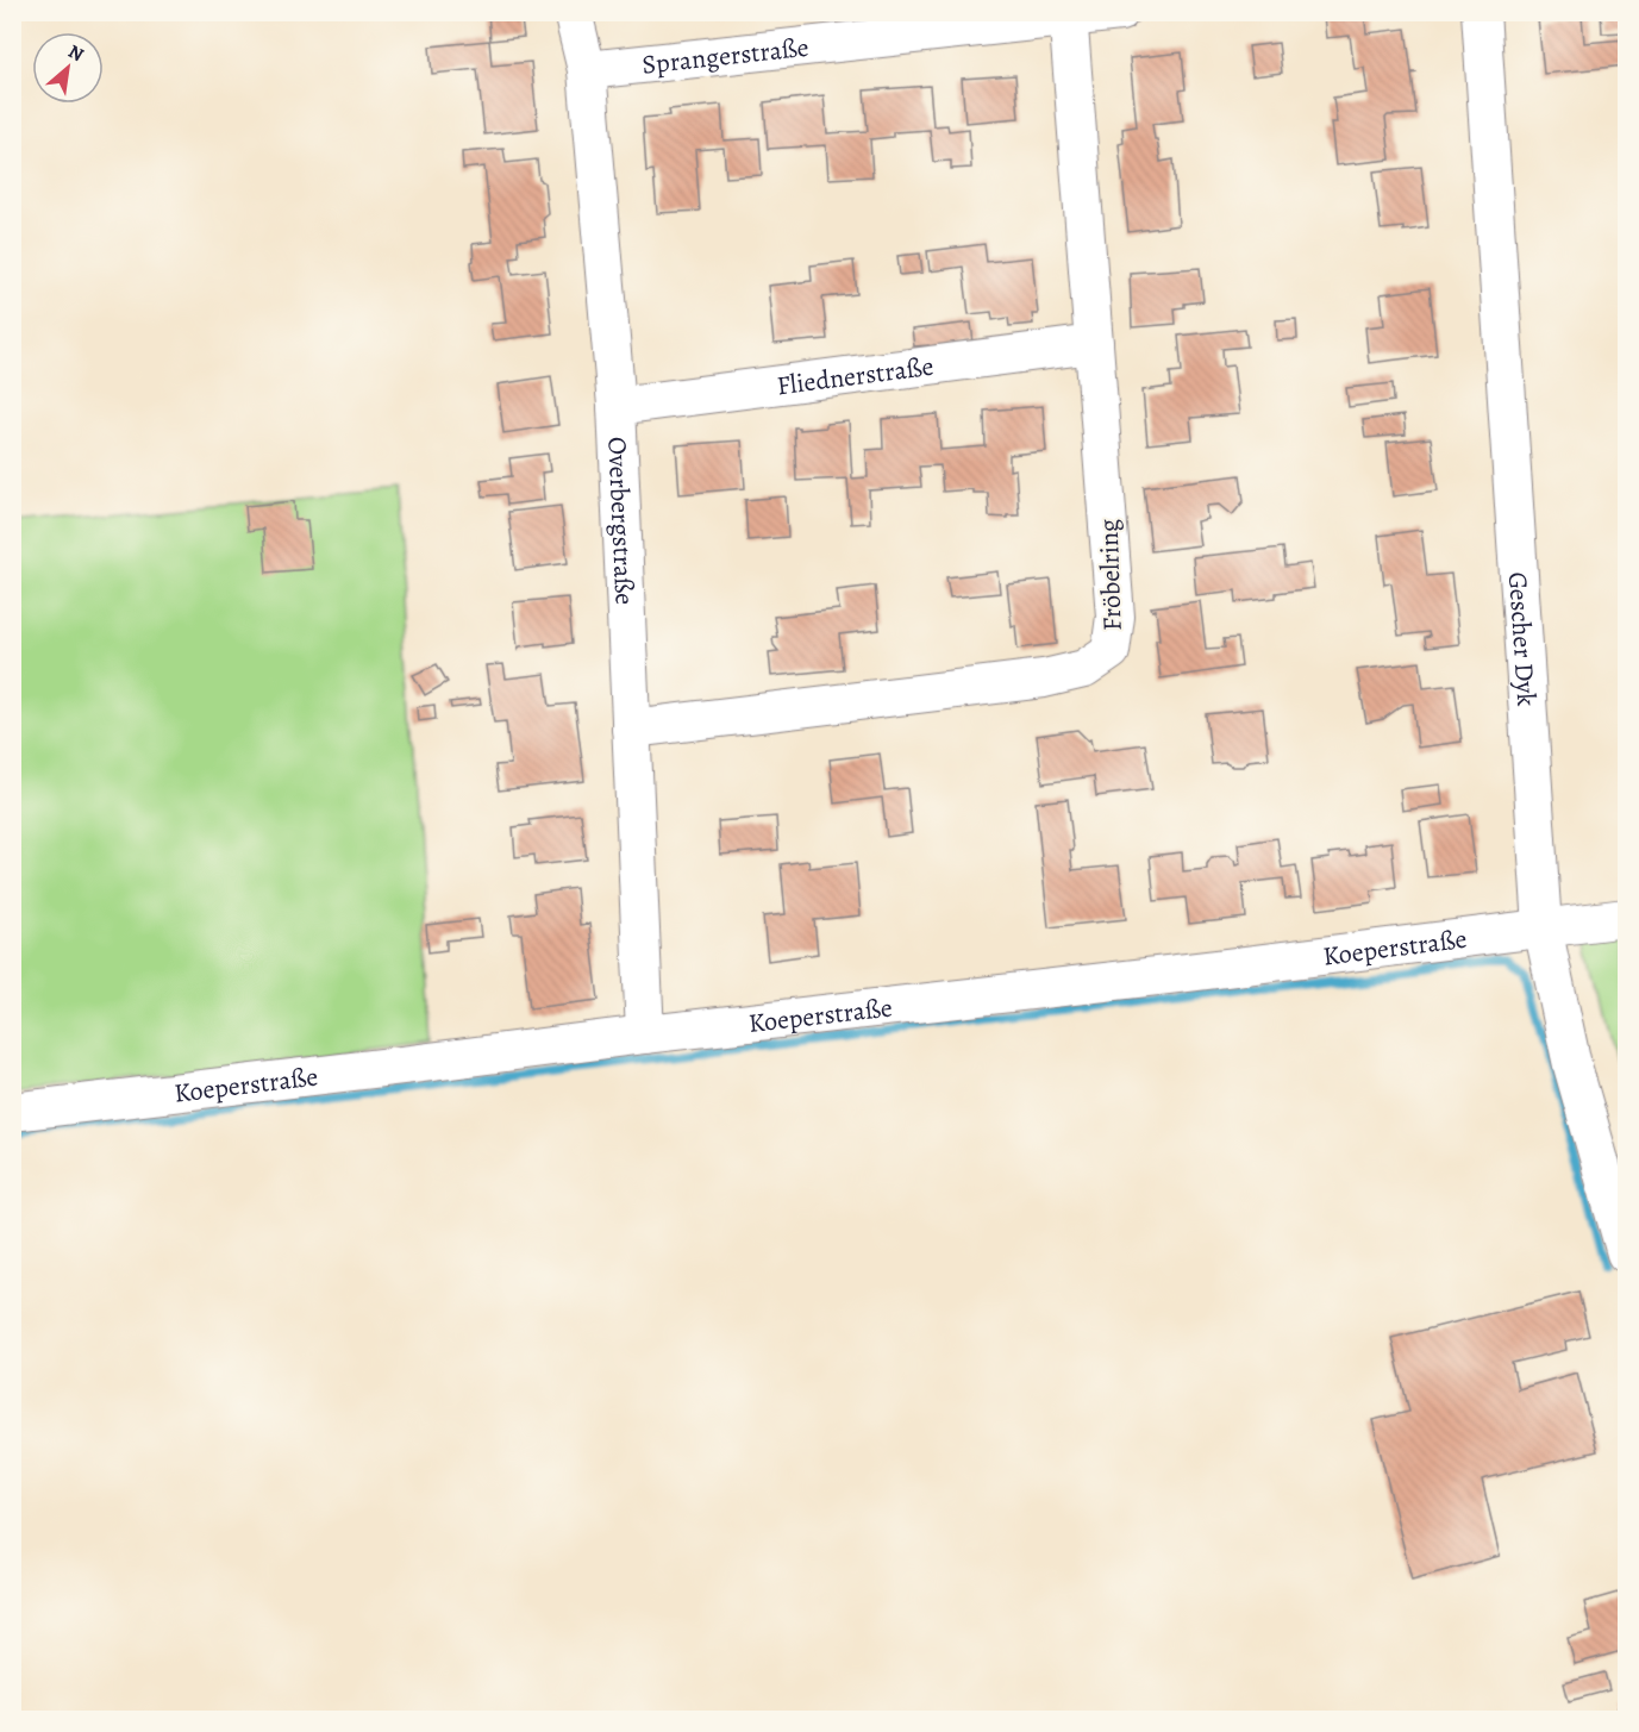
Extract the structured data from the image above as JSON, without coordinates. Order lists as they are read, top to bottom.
{
  "streets": {
    "street": [
      "Sprangerstraße",
      "Fliednerstraße",
      "Overbergstraße",
      "Fröbelring",
      "Gescher Dyk",
      "Koeperstraße"
    ]
  },
  "crossings": [
    ["Sprangerstraße", "Overbergstraße"],
    ["Sprangerstraße", "Fröbelring"],
    ["Fliednerstraße", "Overbergstraße"],
    ["Fliednerstraße", "Fröbelring"],
    ["Overbergstraße", "Fröbelring"],
    ["Overbergstraße", "Koeperstraße"],
    ["Gescher Dyk", "Koeperstraße"]
  ],
  "north": "top right"
}
